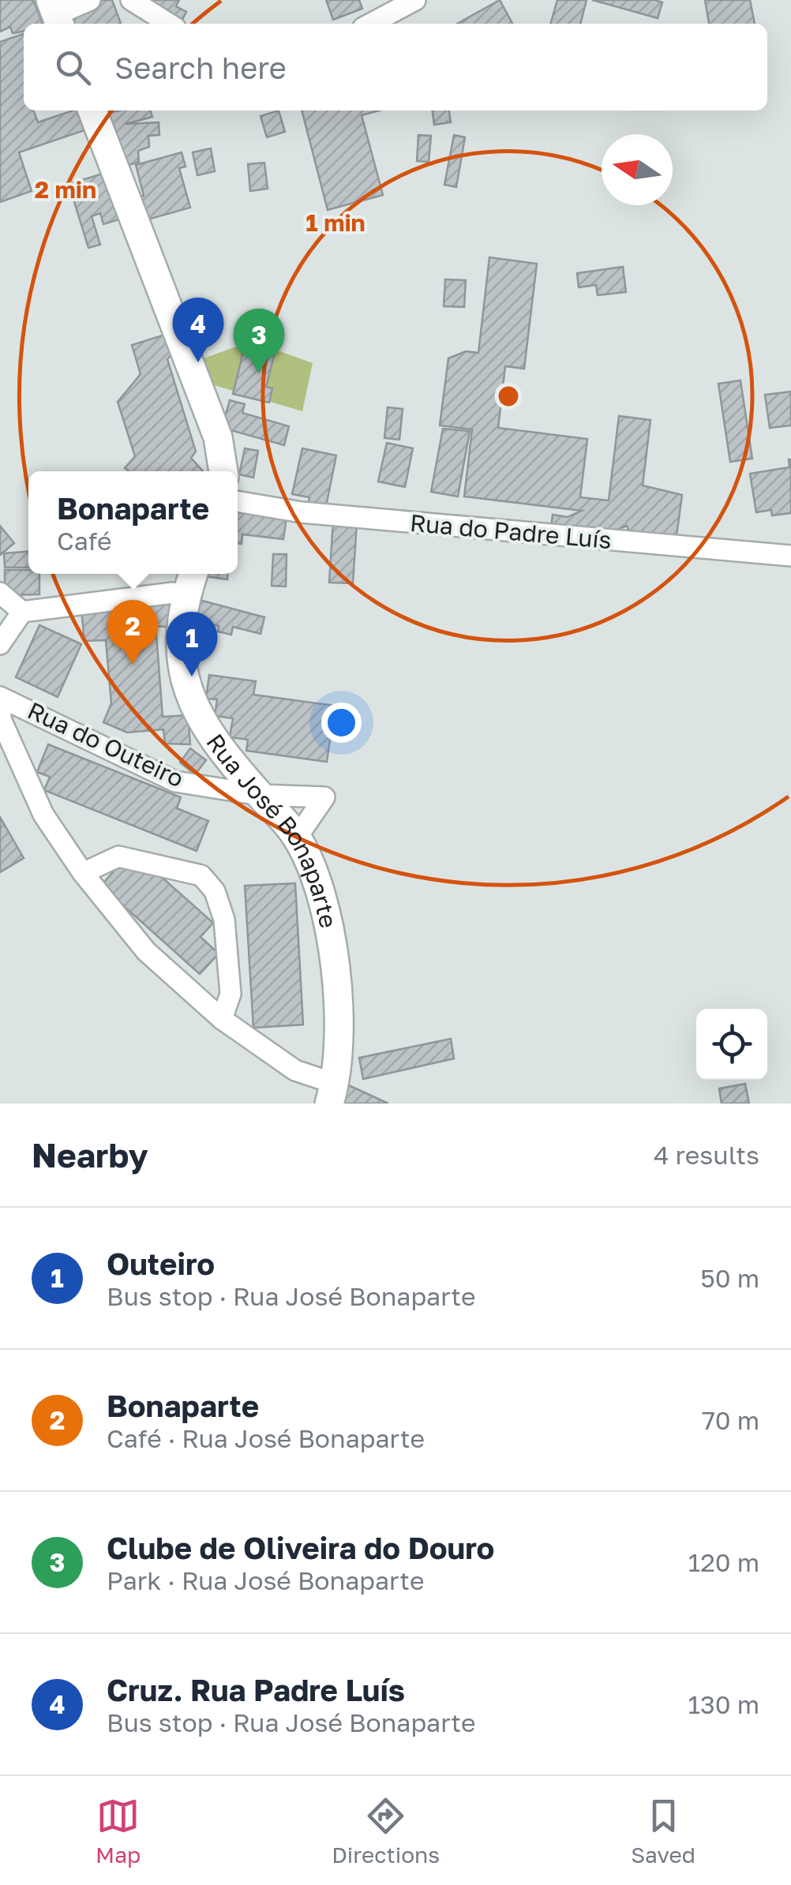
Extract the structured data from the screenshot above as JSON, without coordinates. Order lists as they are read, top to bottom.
{
  "streets": {
    "street": ["Rua do Padre Luís", "Rua do Outeiro", "Rua José Bonaparte"]
  },
  "crossings": [
    ["Rua do Outeiro", "Rua José Bonaparte"]
  ],
  "north": "left",
  "page": {
    "search": "Search here",
    "pins": [
      "4",
      "3",
      "2",
      "1"
    ],
    "popup": ["Bonaparte", "Café"],
    "heading": ["Nearby", "4 results"],
    "list": [
      {
        "mark": "1",
        "name": "Outeiro",
        "note": "Bus stop · Rua José Bonaparte",
        "value": "50 m"
      },
      {
        "mark": "2",
        "name": "Bonaparte",
        "note": "Café · Rua José Bonaparte",
        "value": "70 m"
      },
      {
        "mark": "3",
        "name": "Clube de Oliveira do Douro",
        "note": "Park · Rua José Bonaparte",
        "value": "120 m"
      },
      {
        "mark": "4",
        "name": "Cruz. Rua Padre Luís",
        "note": "Bus stop · Rua José Bonaparte",
        "value": "130 m"
      }
    ],
    "nav": ["Map", "Directions", "Saved"]
  },
  "rings": ["2 min", "1 min"]
}
